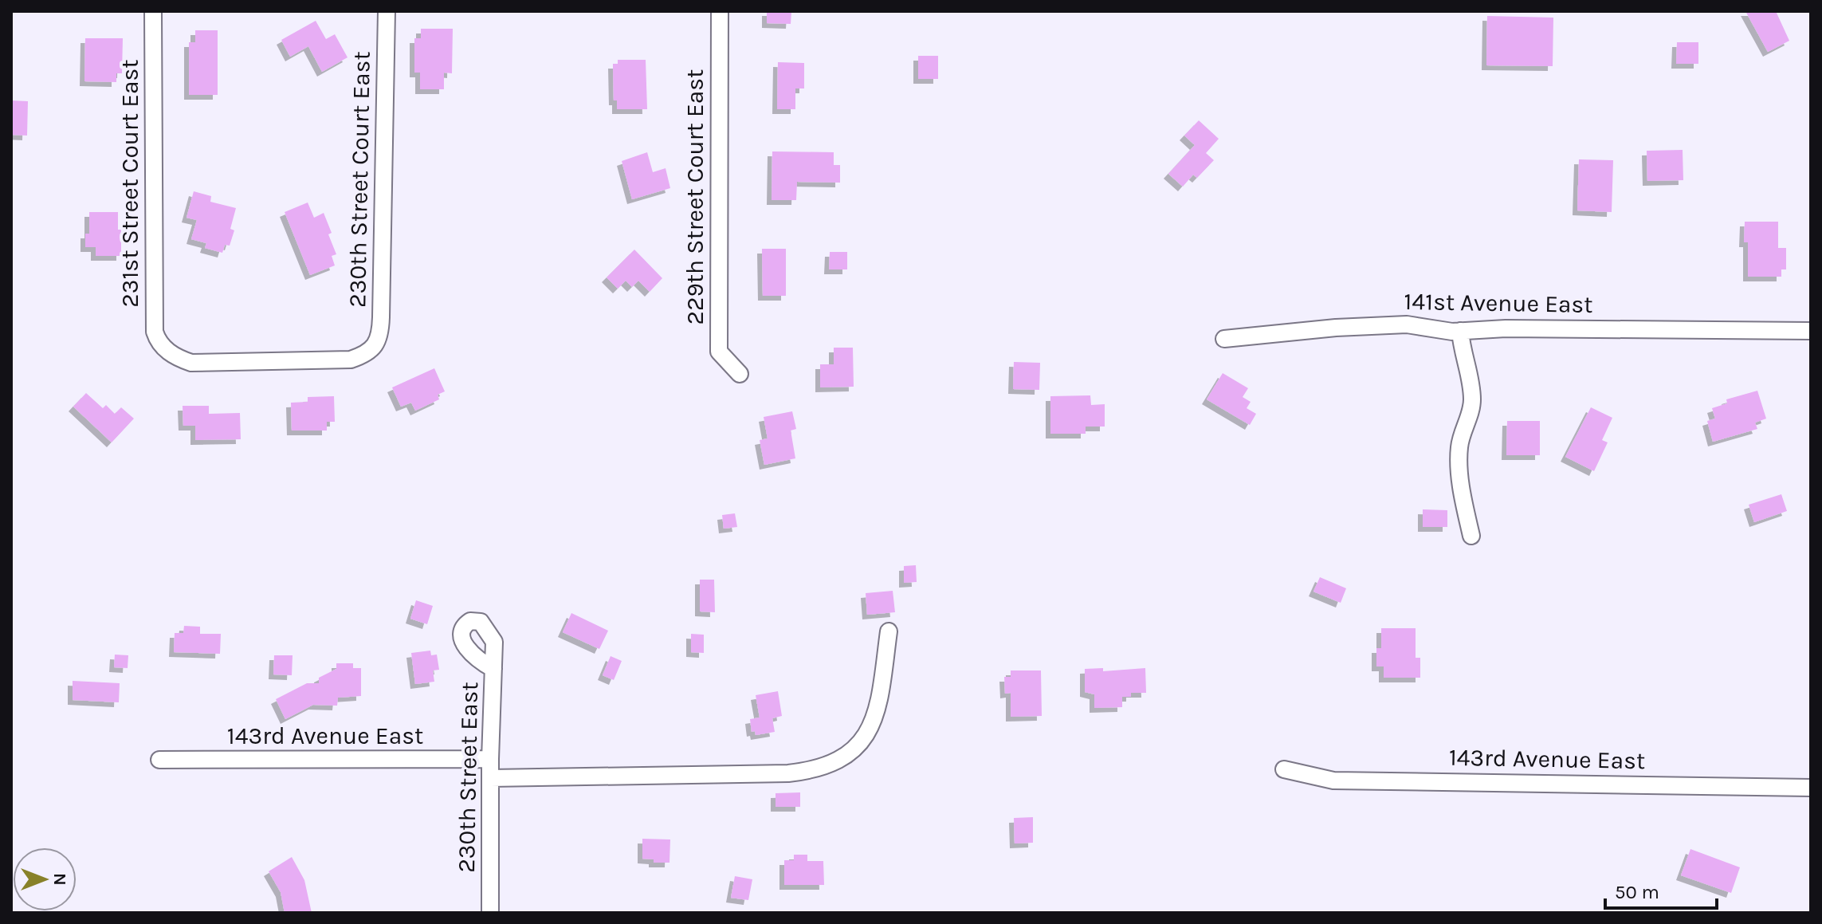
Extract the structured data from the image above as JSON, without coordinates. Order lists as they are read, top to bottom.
{
  "streets": {
    "street": [
      "230th Street Court East",
      "231st Street Court East",
      "229th Street Court East",
      "141st Avenue East",
      "143rd Avenue East",
      "230th Street East"
    ]
  },
  "crossings": [
    ["230th Street Court East", "231st Street Court East"],
    ["143rd Avenue East", "230th Street East"]
  ],
  "scale_bar": "50 m",
  "north": "right"
}
